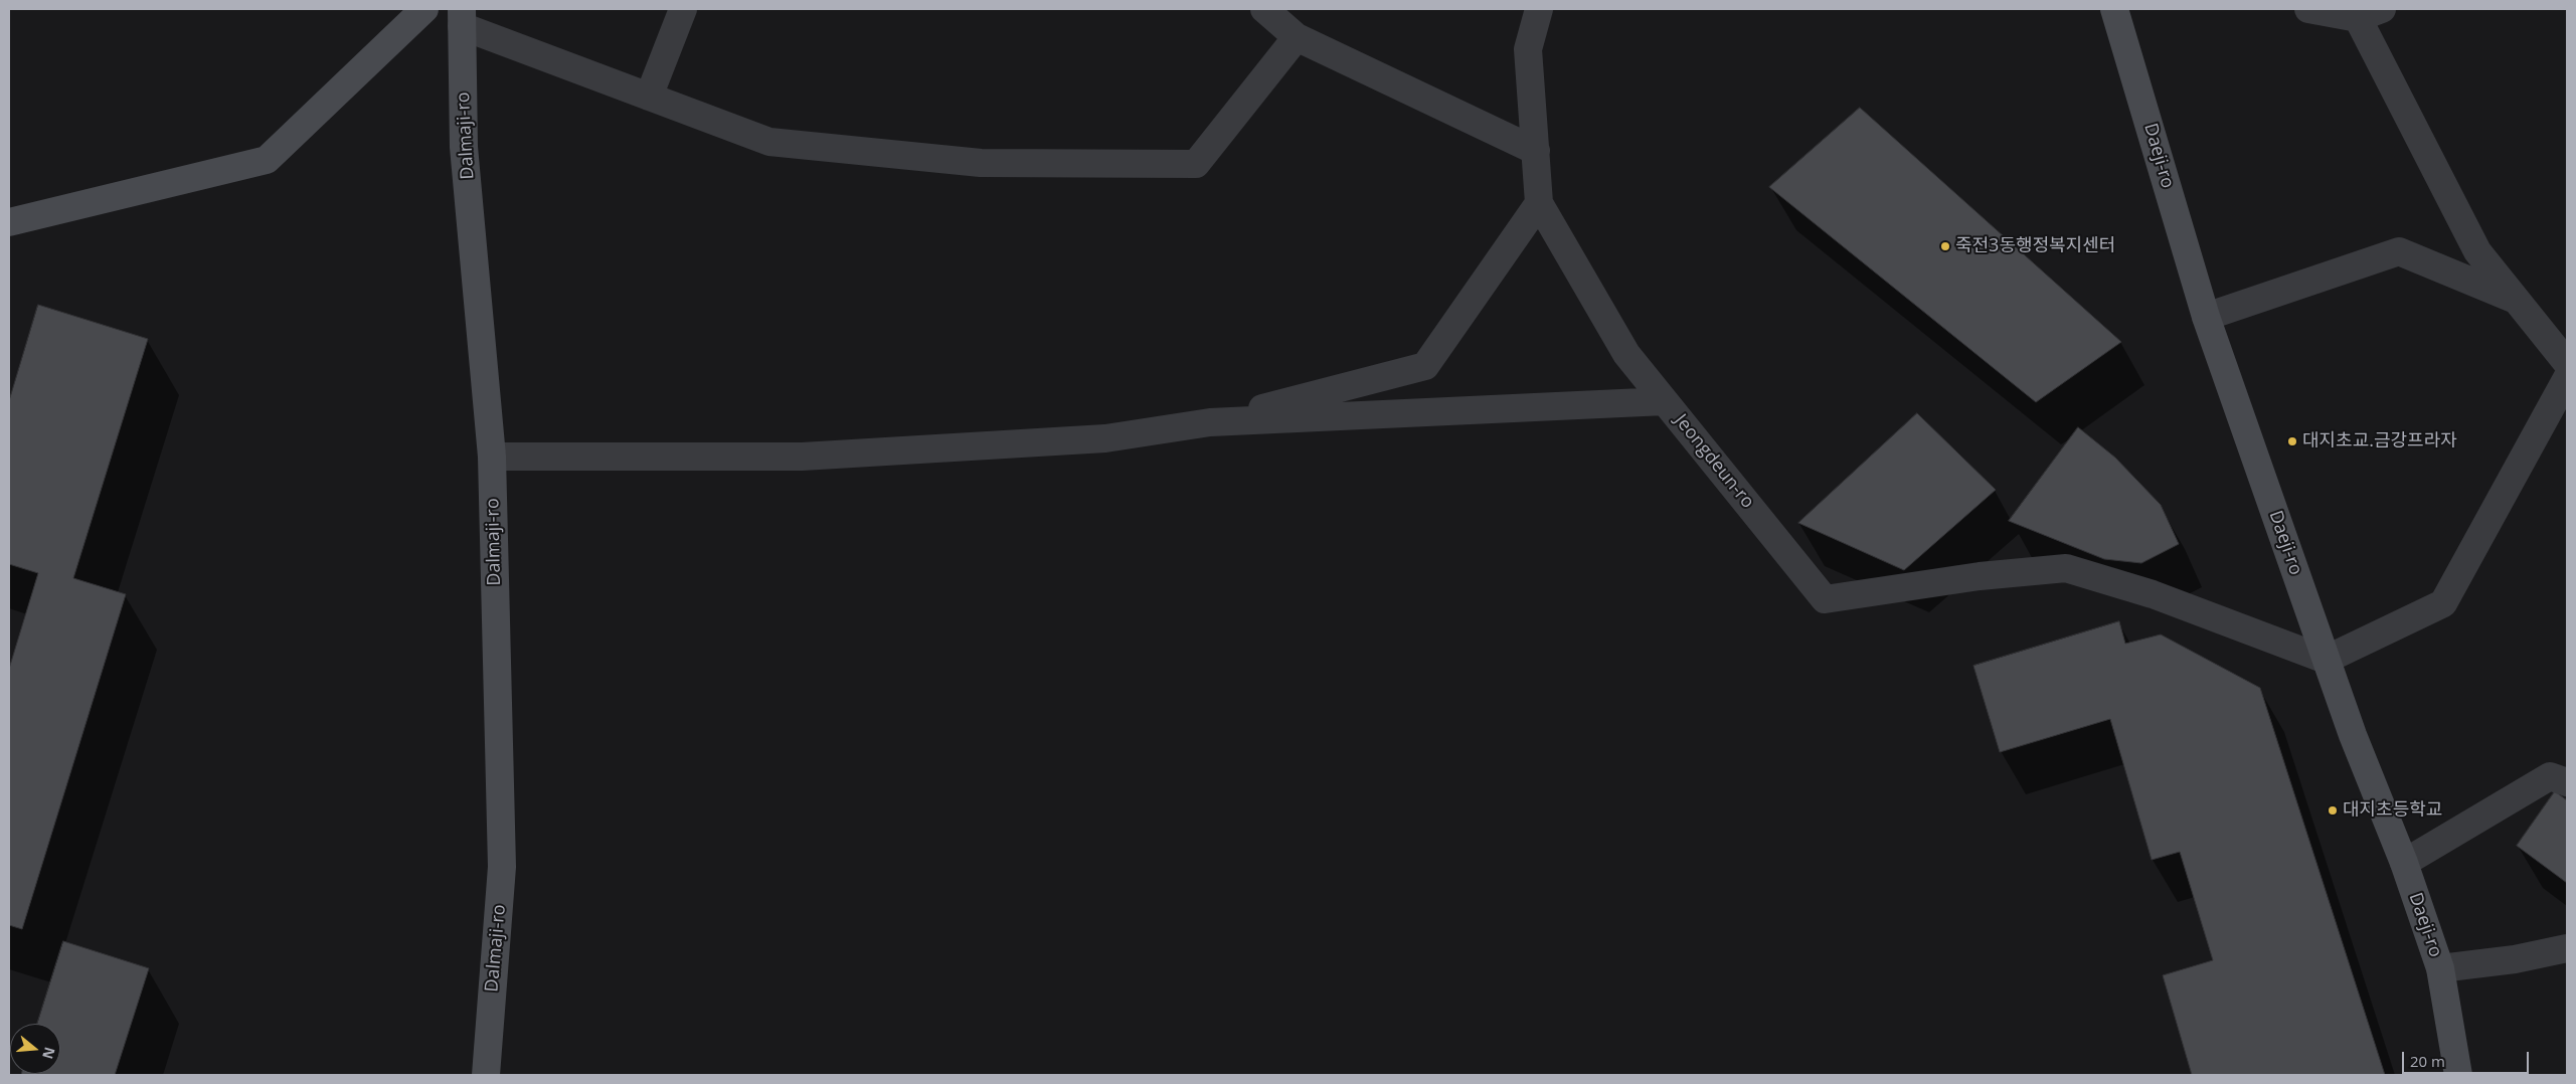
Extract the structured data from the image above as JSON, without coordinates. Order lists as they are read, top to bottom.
{
  "streets": {
    "street": ["Dalmaji-ro", "Daeji-ro", "Jeongdeun-ro"]
  },
  "crossings": [
    ["Daeji-ro", "Jeongdeun-ro"]
  ],
  "places": ["죽전3동행정복지센터", "대지초교.금강프라자", "대지초등학교"],
  "scale_bar": "20 m",
  "north": "right"
}
